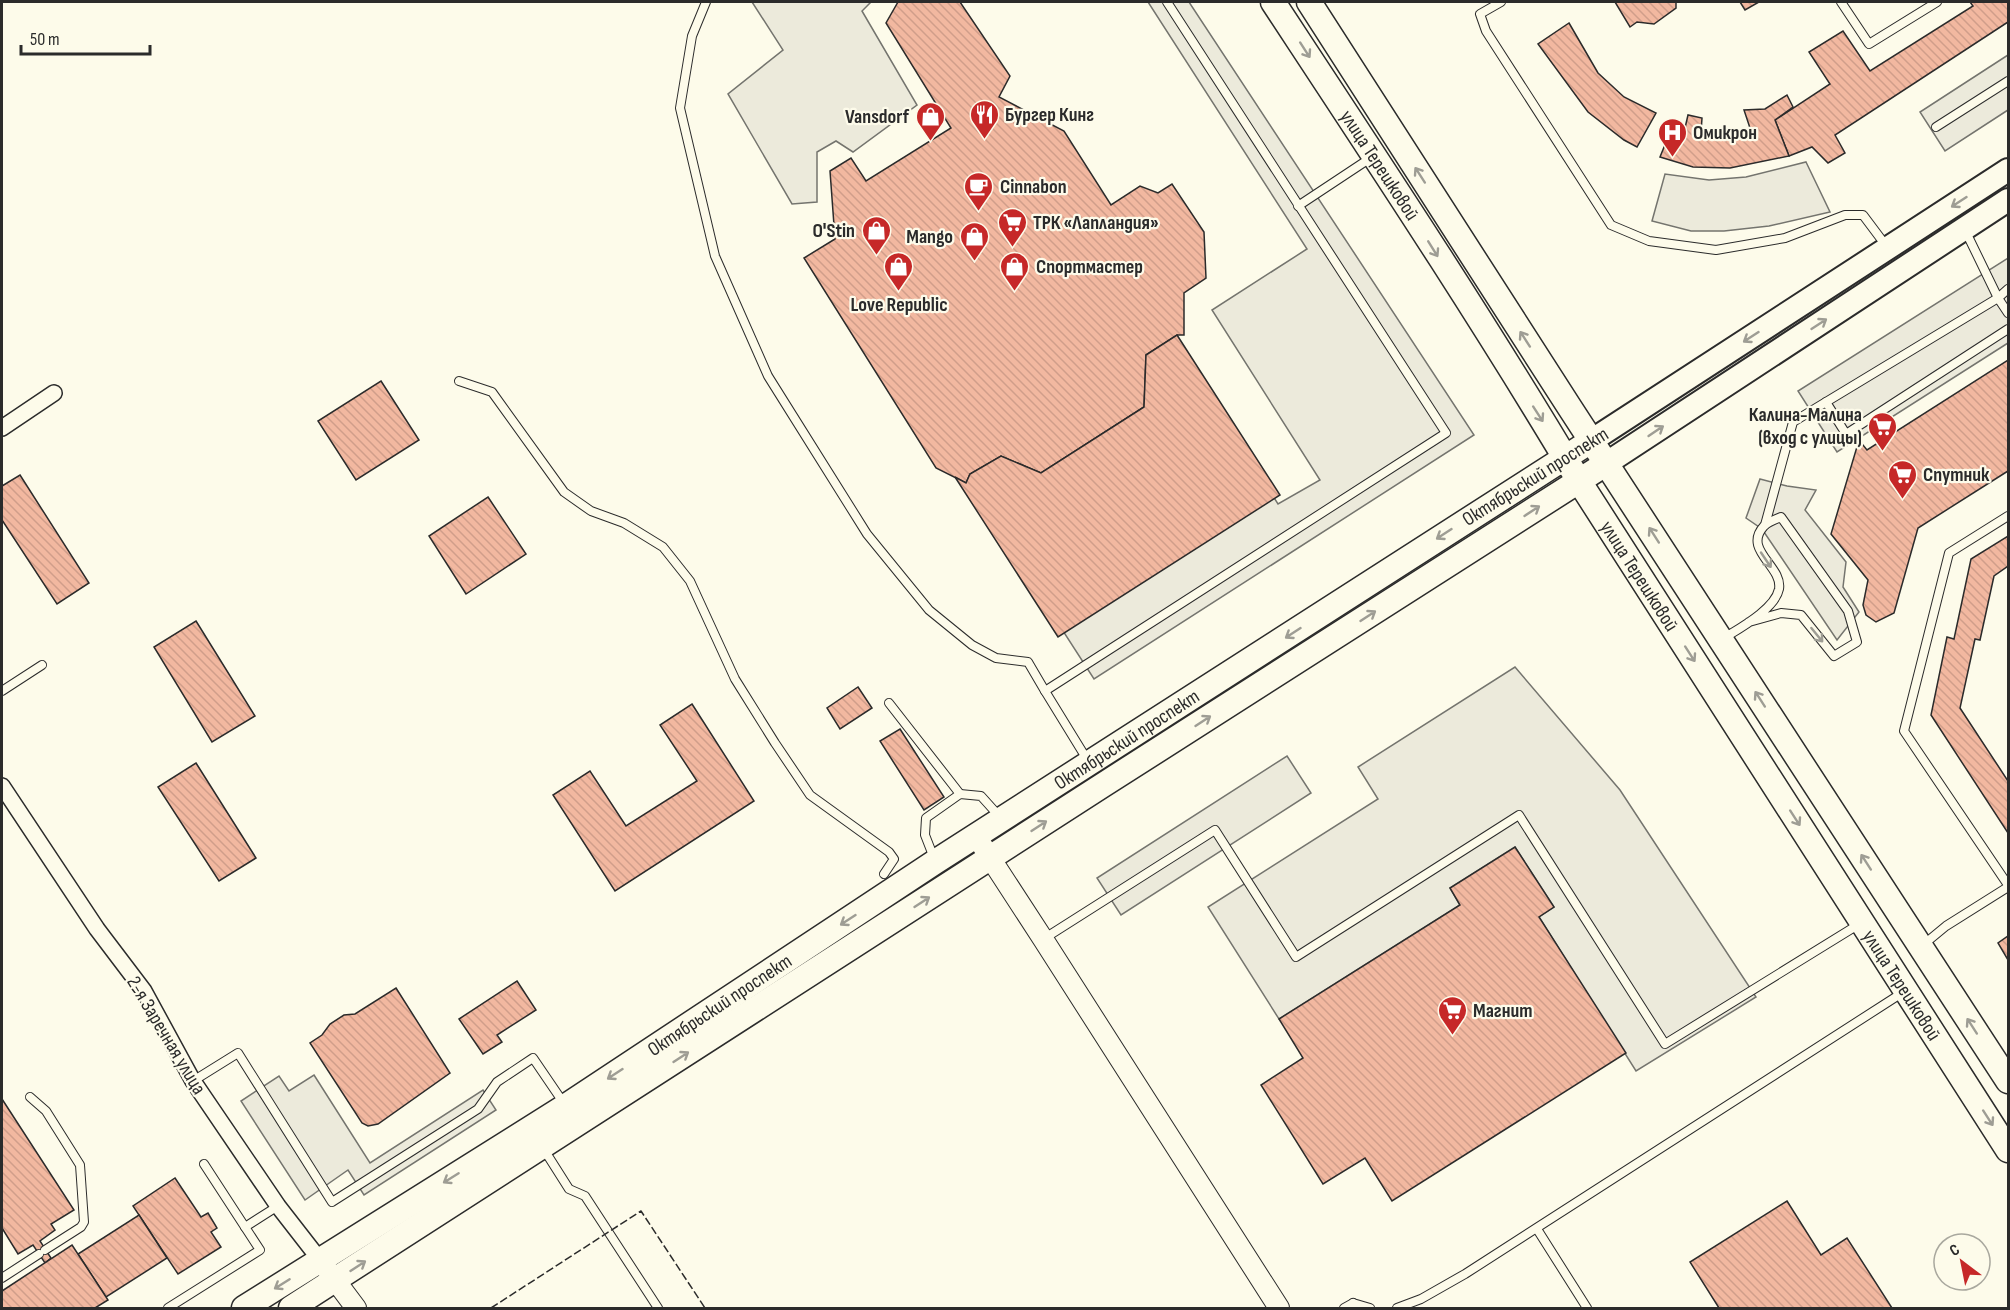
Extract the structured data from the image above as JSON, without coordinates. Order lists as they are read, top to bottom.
{
  "streets": {
    "main road": ["улица Терешковой", "Октябрьский проспект"],
    "street": ["2-я Заречная улица"]
  },
  "crossings": [
    ["улица Терешковой", "Октябрьский проспект"],
    ["Октябрьский проспект", "2-я Заречная улица"]
  ],
  "places": {
    "restaurant": ["Бургер Кинг"],
    "shop": [
      "Vansdorf",
      "O'Stin",
      "Mango",
      "Love Republic",
      "Спортмастер"
    ],
    "hospital": ["Омикрон"],
    "cafe": ["Cinnabon"],
    "supermarket": [
      "ТРК «Лапландия»",
      "Калина-Малина (вход с улицы)",
      "Спутник",
      "Магнит"
    ]
  },
  "scale_bar": "50 m",
  "north": "top left"
}
